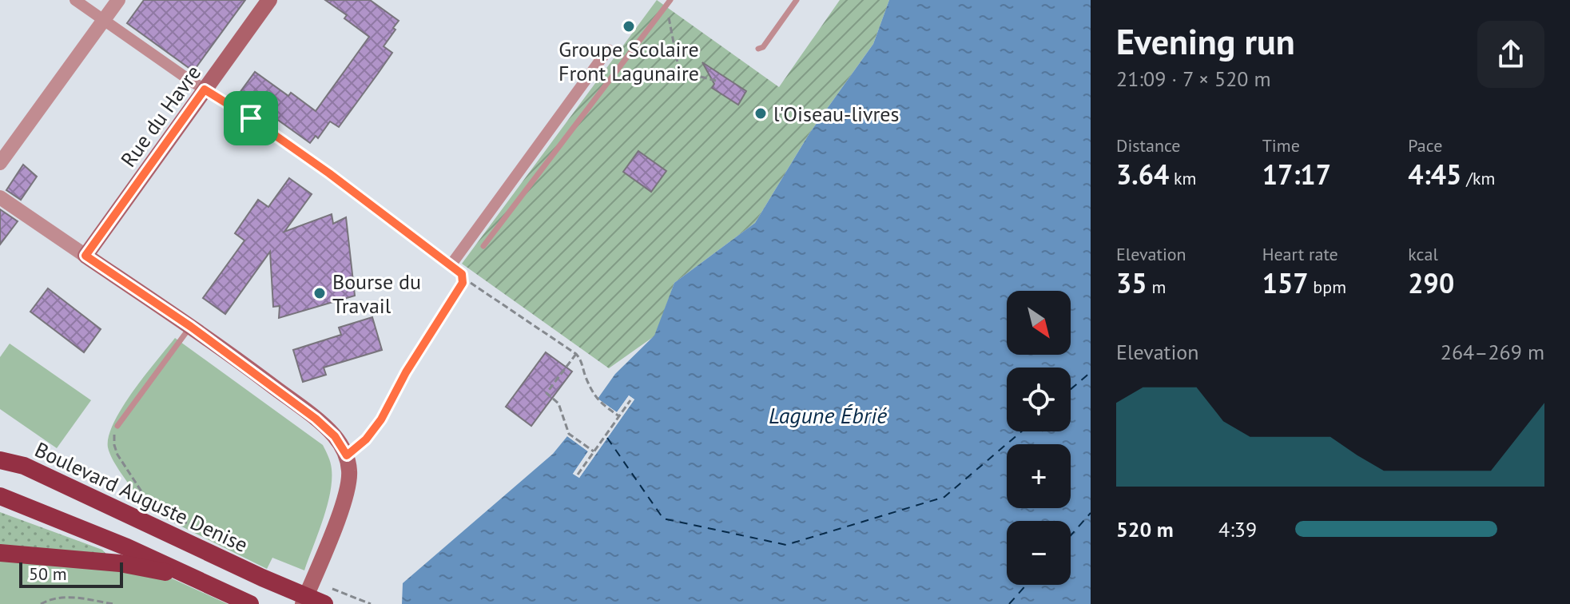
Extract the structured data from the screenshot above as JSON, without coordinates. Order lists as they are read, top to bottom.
{
  "streets": {
    "highway": ["Boulevard Auguste Denise"],
    "main road": ["Rue du Havre"]
  },
  "water": ["Lagune Ébrié"],
  "places": ["Groupe Scolaire Front Lagunaire", "l'Oiseau-livres", "Bourse du Travail"],
  "scale_bar": "50 m",
  "north": "bottom right",
  "page": {
    "heading": ["Evening run", "21:09 · 7 × 520 m"],
    "stats": [
      ["Distance", "3.64 km"],
      ["Time", "17:17"],
      ["Pace", "4:45 /km"],
      ["Elevation", "35 m"],
      ["Heart rate", "157 bpm"],
      ["kcal", "290"]
    ],
    "map_buttons": ["+", "−"],
    "chart": ["Elevation", "264–269 m"],
    "list": [
      {
        "name": "520 m",
        "note": "4:39"
      }
    ],
    "scale": "50 m"
  }
}
